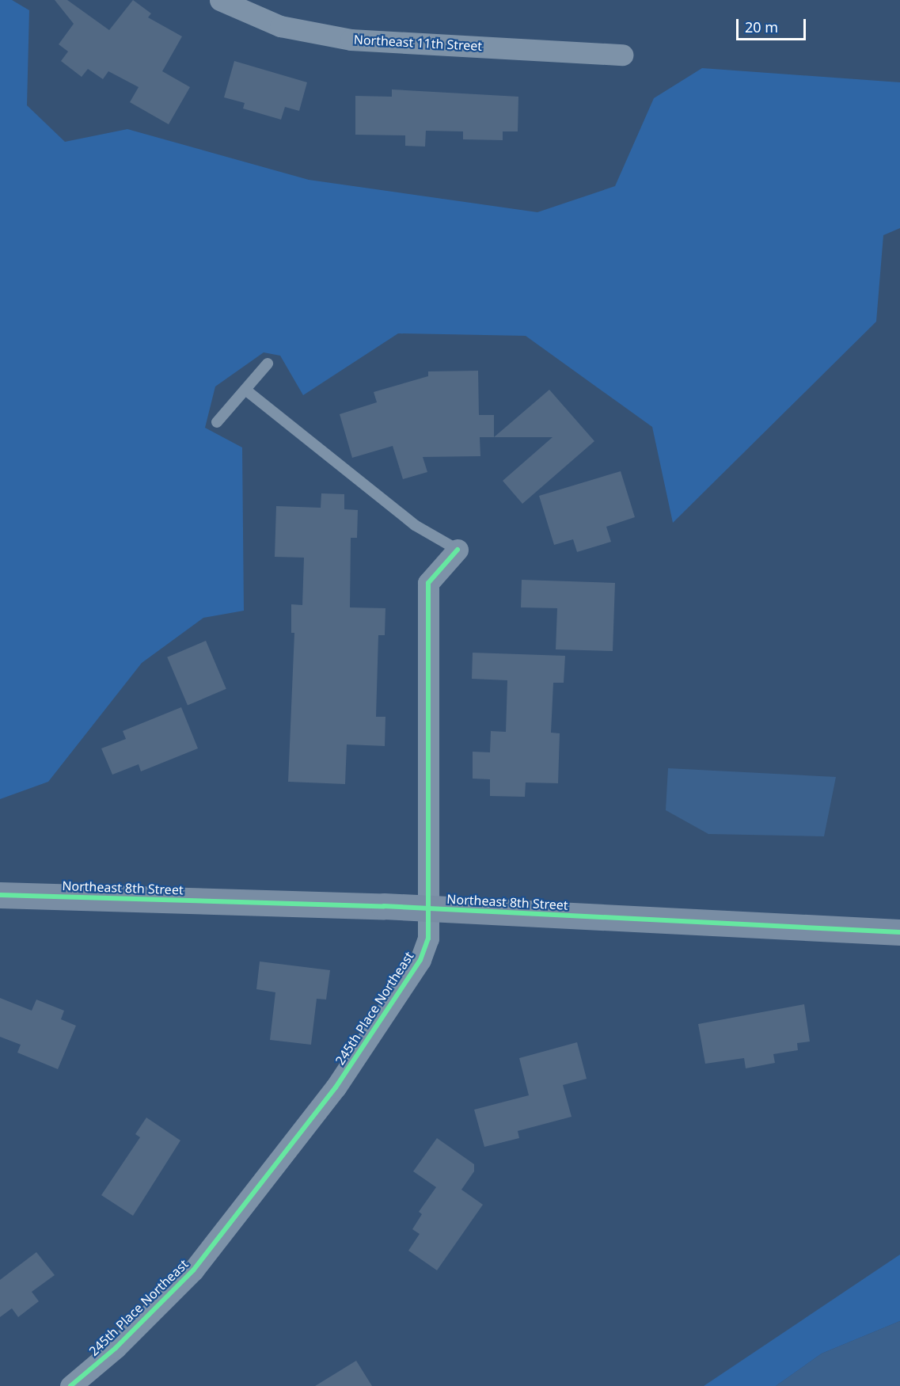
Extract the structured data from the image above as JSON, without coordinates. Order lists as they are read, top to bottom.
{
  "streets": {
    "street": ["Northeast 11th Street", "Northeast 8th Street", "245th Place Northeast"]
  },
  "crossings": [
    ["Northeast 8th Street", "245th Place Northeast"]
  ],
  "scale_bar": "20 m"
}
